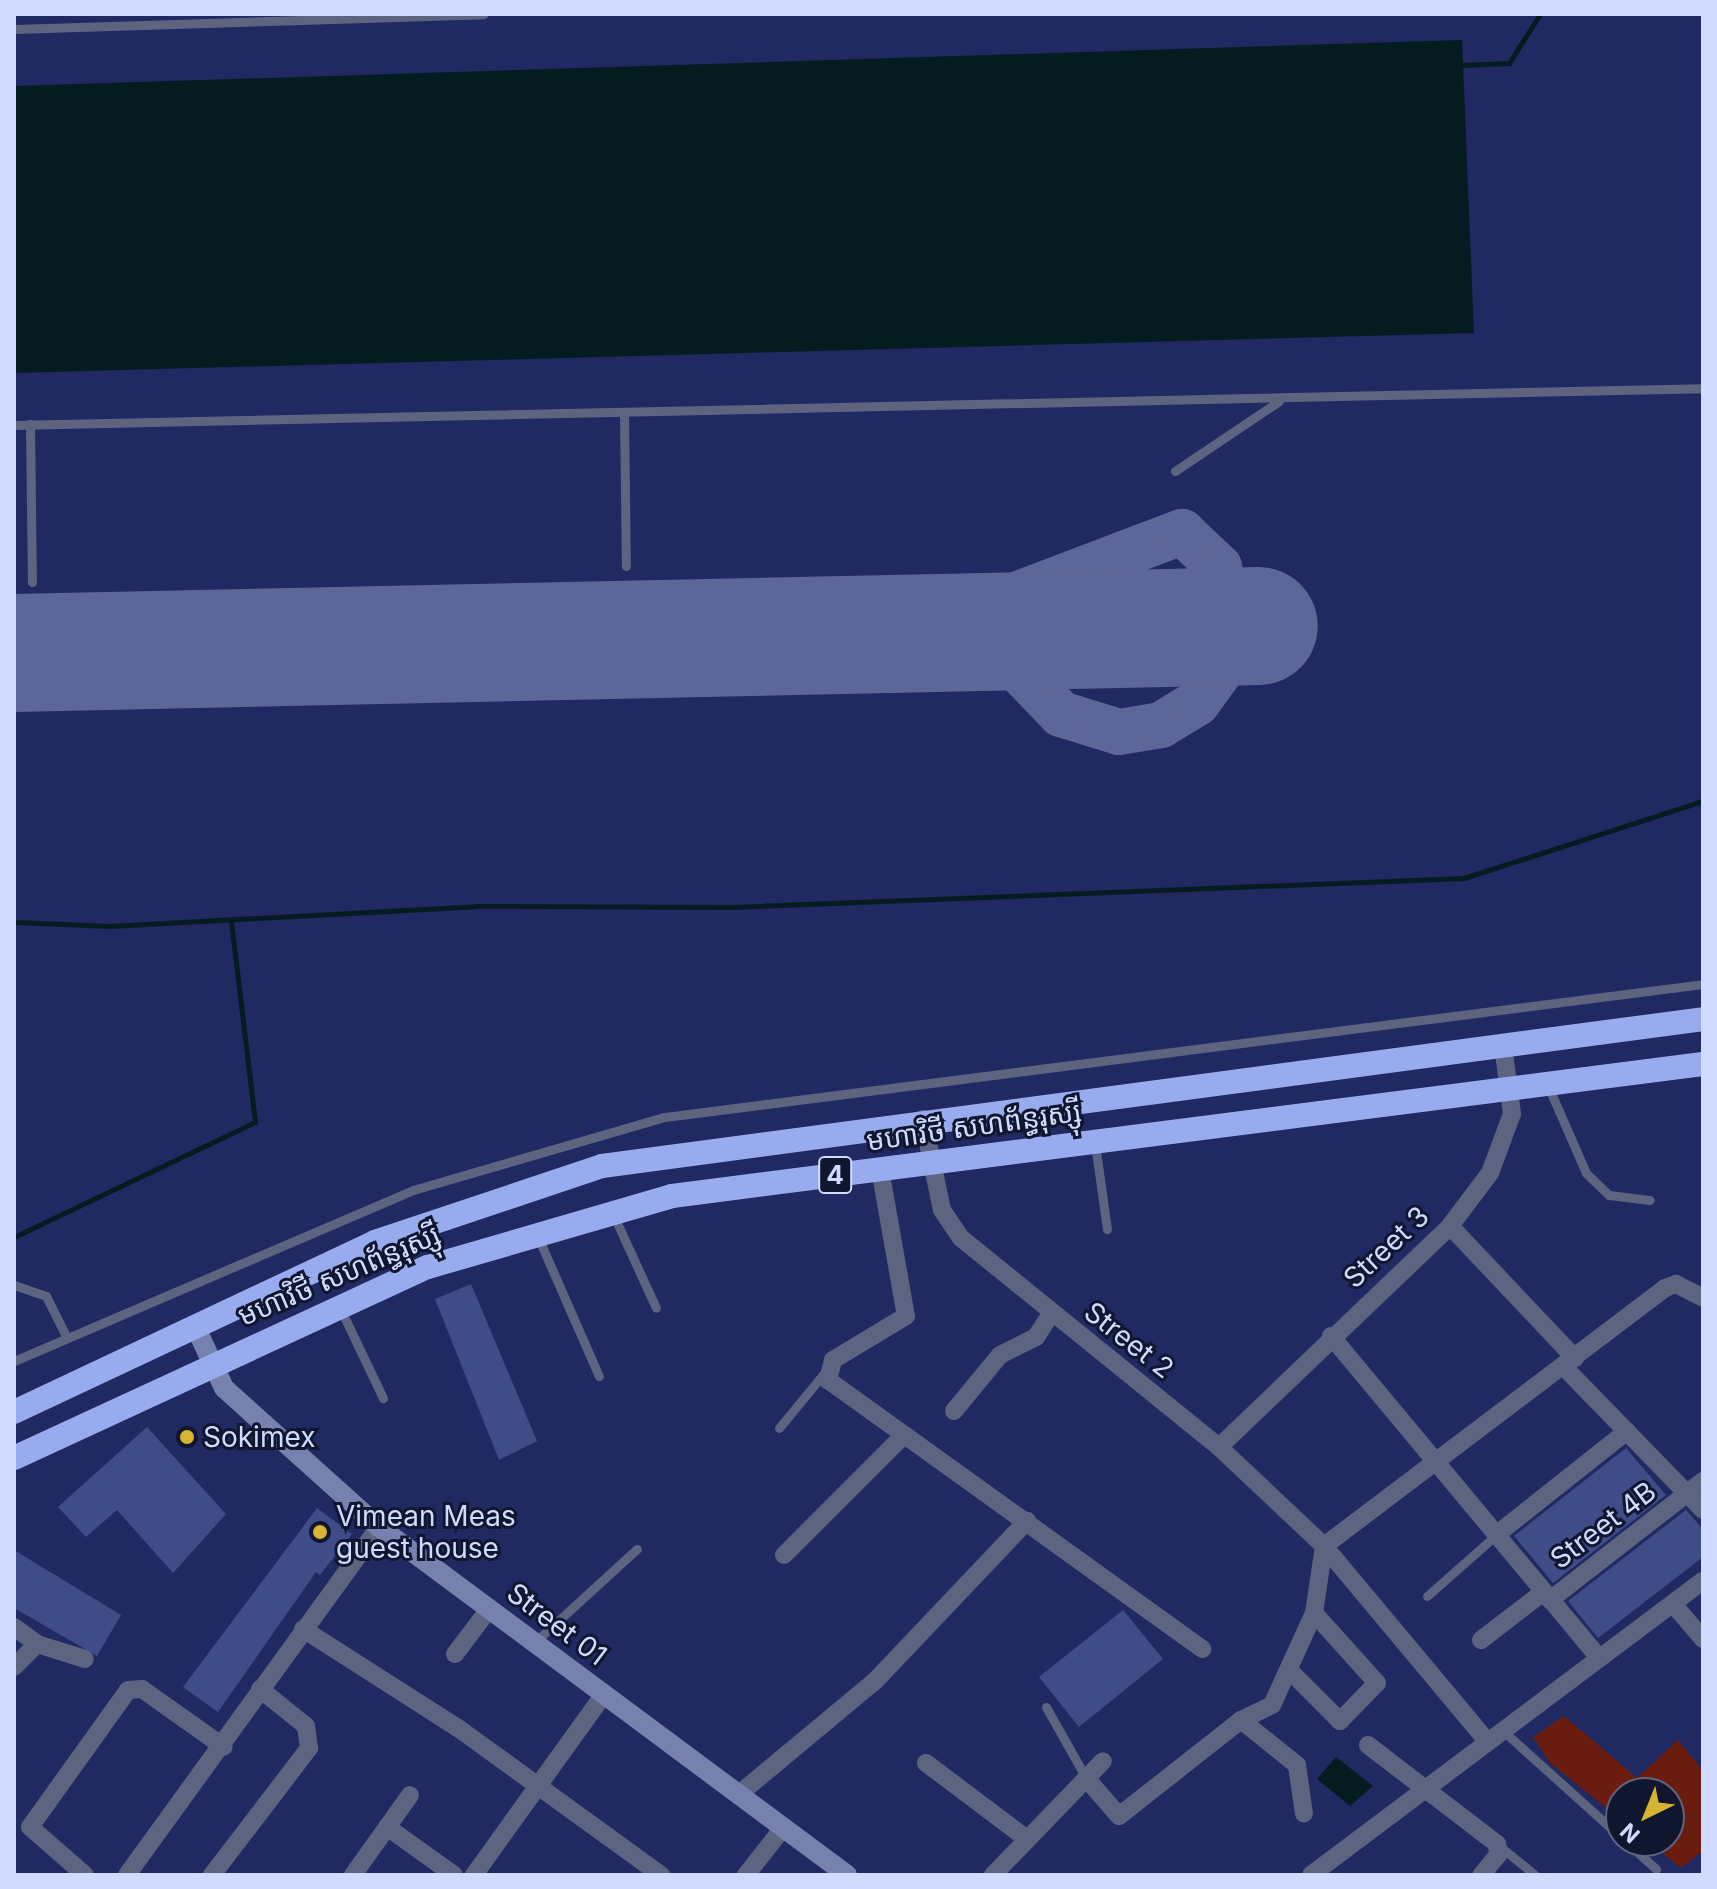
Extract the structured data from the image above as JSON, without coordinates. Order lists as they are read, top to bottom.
{
  "streets": {
    "highway": ["មហាវិថី សហព័ន្ធរុស្ស៊ី", "4"],
    "street": [
      "Street 3",
      "Street 2",
      "Street 4B",
      "Street 01"
    ]
  },
  "crossings": [
    ["មហាវិថី សហព័ន្ធរុស្ស៊ី", "Street 3"],
    ["មហាវិថី សហព័ន្ធរុស្ស៊ី", "Street 2"],
    ["មហាវិថី សហព័ន្ធរុស្ស៊ី", "Street 01"],
    ["Street 3", "Street 2"]
  ],
  "places": ["Sokimex", "Vimean Meas guest house"],
  "north": "bottom left"
}
